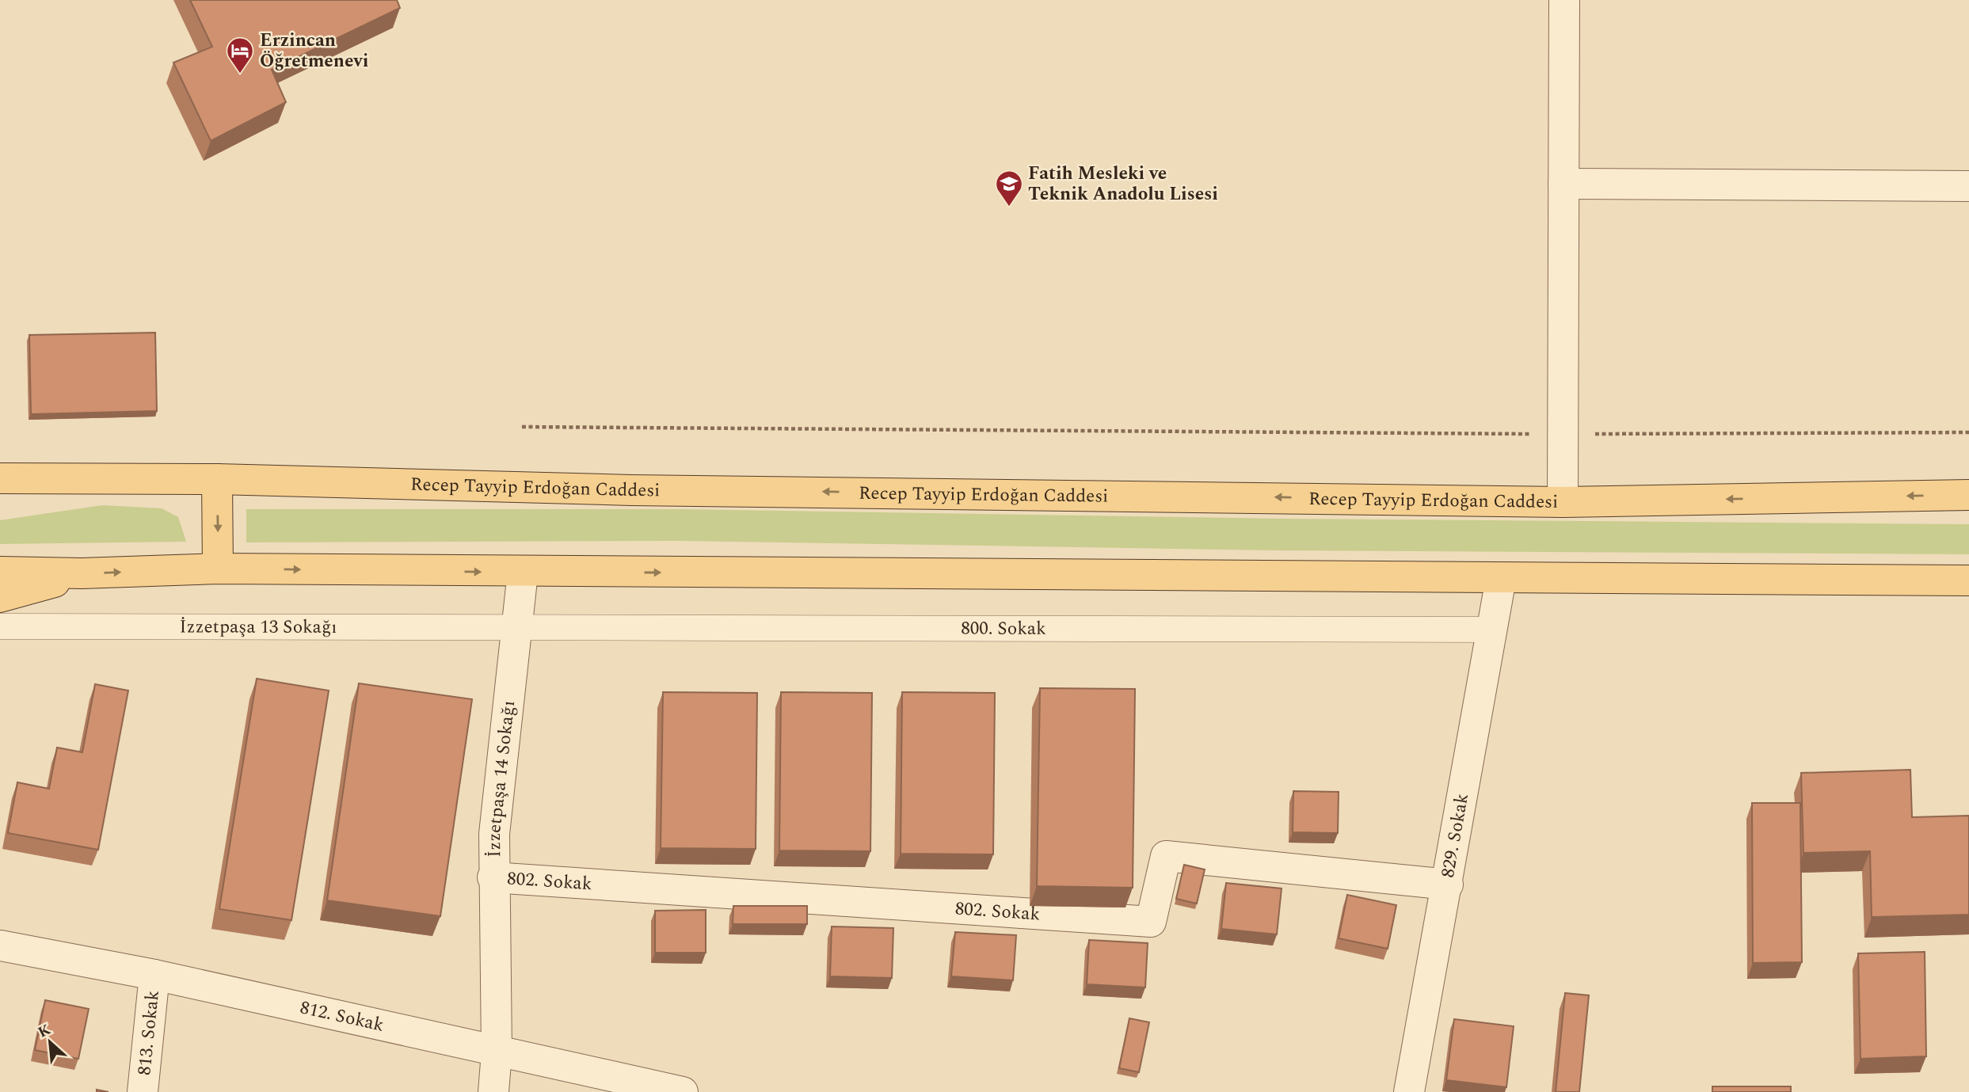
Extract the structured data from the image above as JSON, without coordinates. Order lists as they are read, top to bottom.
{
  "streets": {
    "main road": ["Recep Tayyip Erdoğan Caddesi"],
    "street": [
      "İzzetpaşa 13 Sokağı",
      "800. Sokak",
      "İzzetpaşa 14 Sokağı",
      "829. Sokak",
      "802. Sokak",
      "812. Sokak",
      "813. Sokak"
    ]
  },
  "crossings": [
    ["İzzetpaşa 13 Sokağı", "800. Sokak"],
    ["İzzetpaşa 13 Sokağı", "İzzetpaşa 14 Sokağı"],
    ["800. Sokak", "İzzetpaşa 14 Sokağı"],
    ["800. Sokak", "829. Sokak"],
    ["İzzetpaşa 14 Sokağı", "802. Sokak"],
    ["İzzetpaşa 14 Sokağı", "812. Sokak"],
    ["829. Sokak", "802. Sokak"],
    ["812. Sokak", "813. Sokak"]
  ],
  "places": {
    "hotel": ["Erzincan Öğretmenevi"],
    "school or university": ["Fatih Mesleki ve Teknik Anadolu Lisesi"]
  },
  "north": "top left"
}
